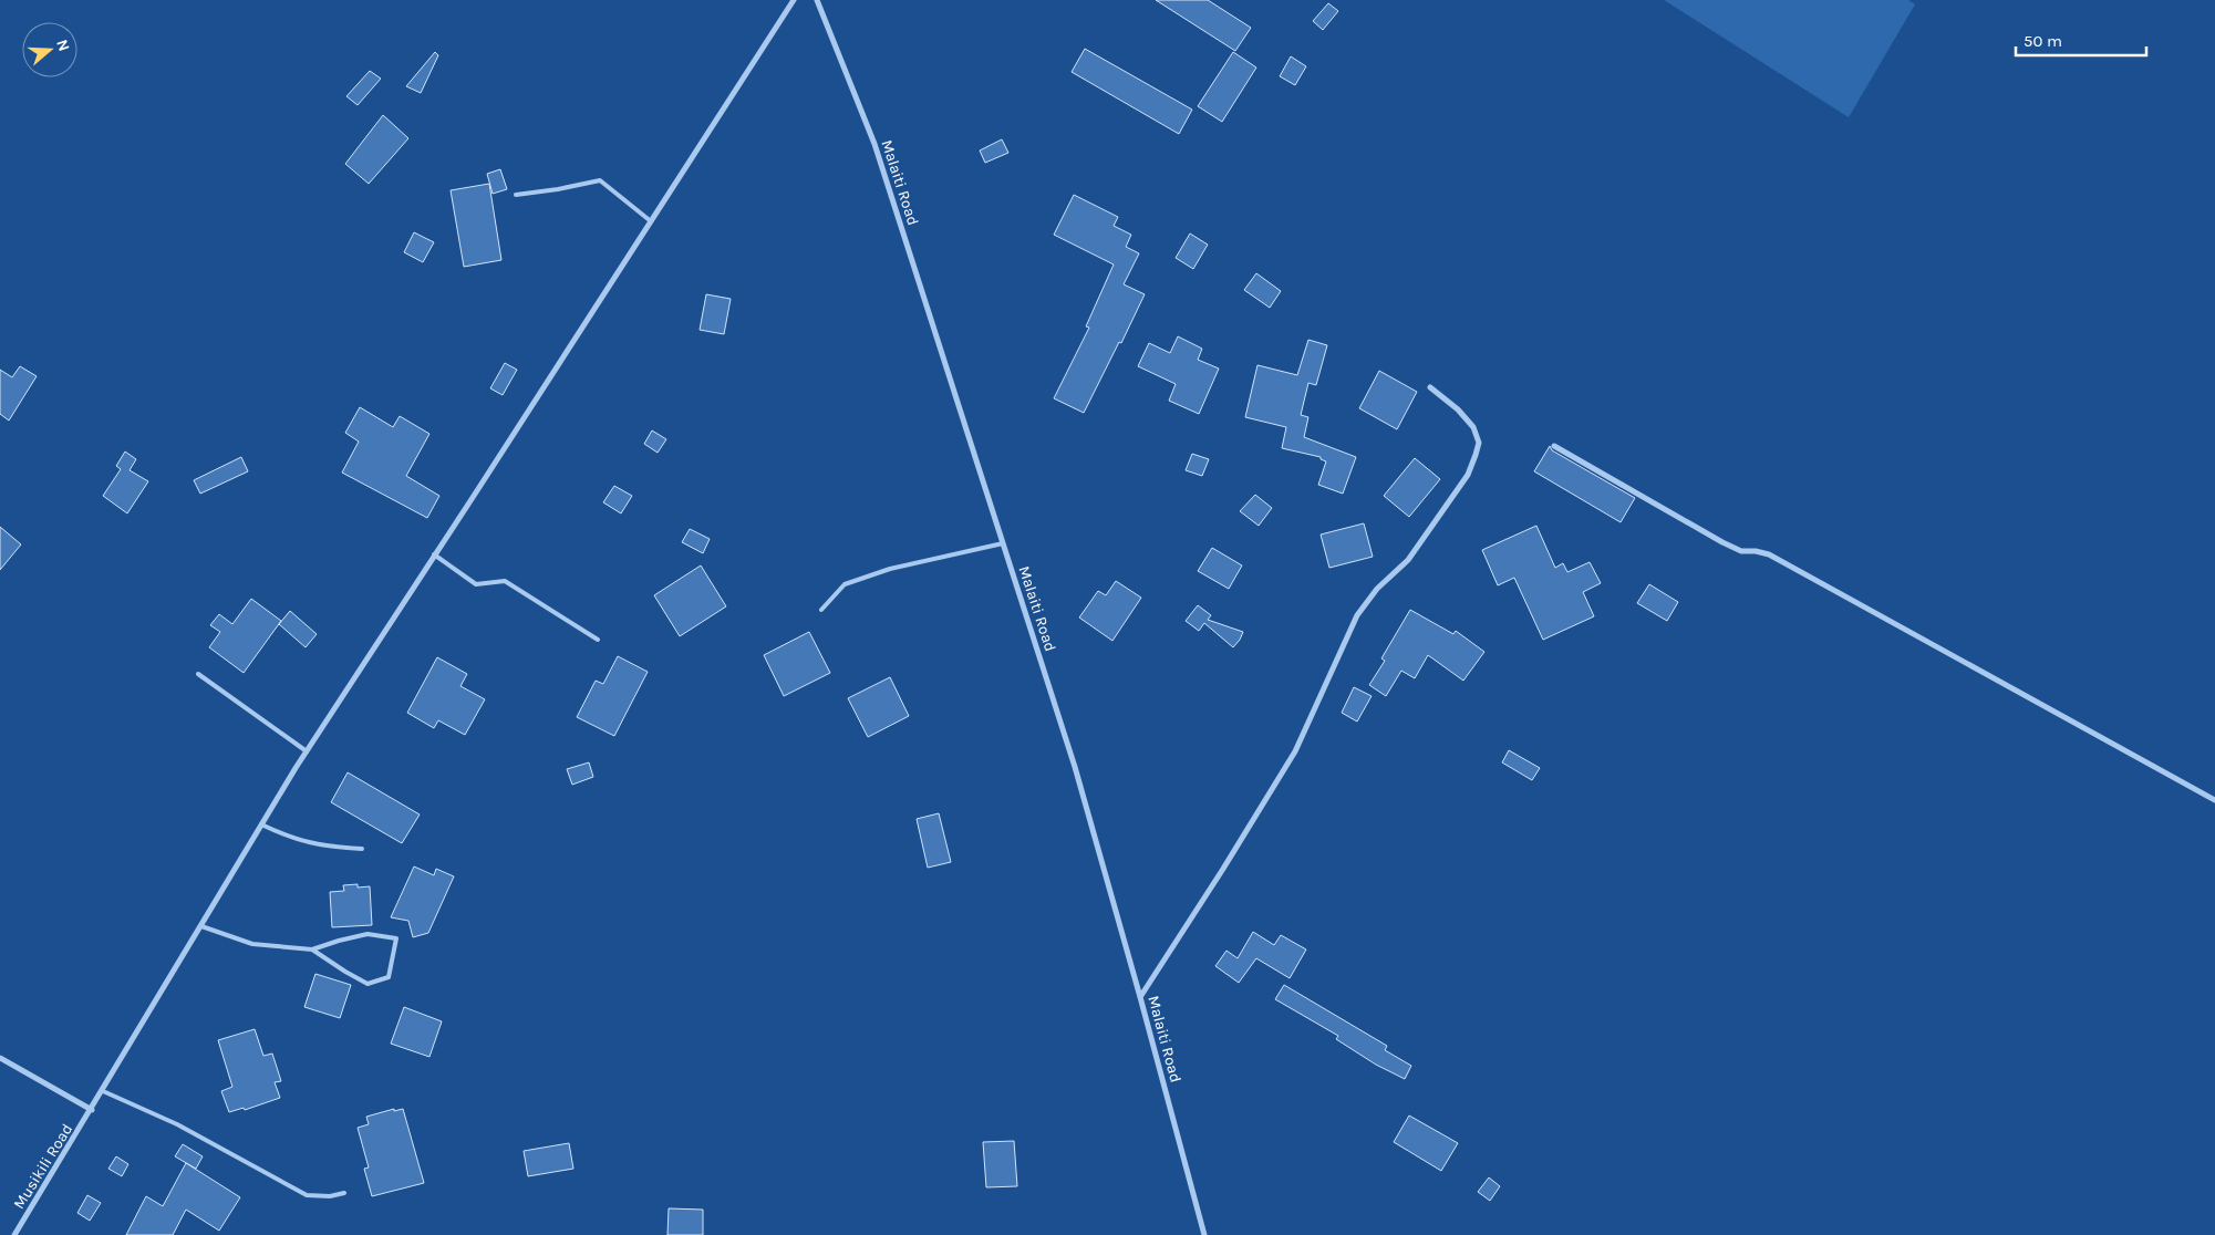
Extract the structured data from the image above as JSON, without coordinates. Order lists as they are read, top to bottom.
{
  "streets": {
    "street": ["Malaiti Road", "Musikili Road"]
  },
  "scale_bar": "50 m",
  "north": "right"
}
